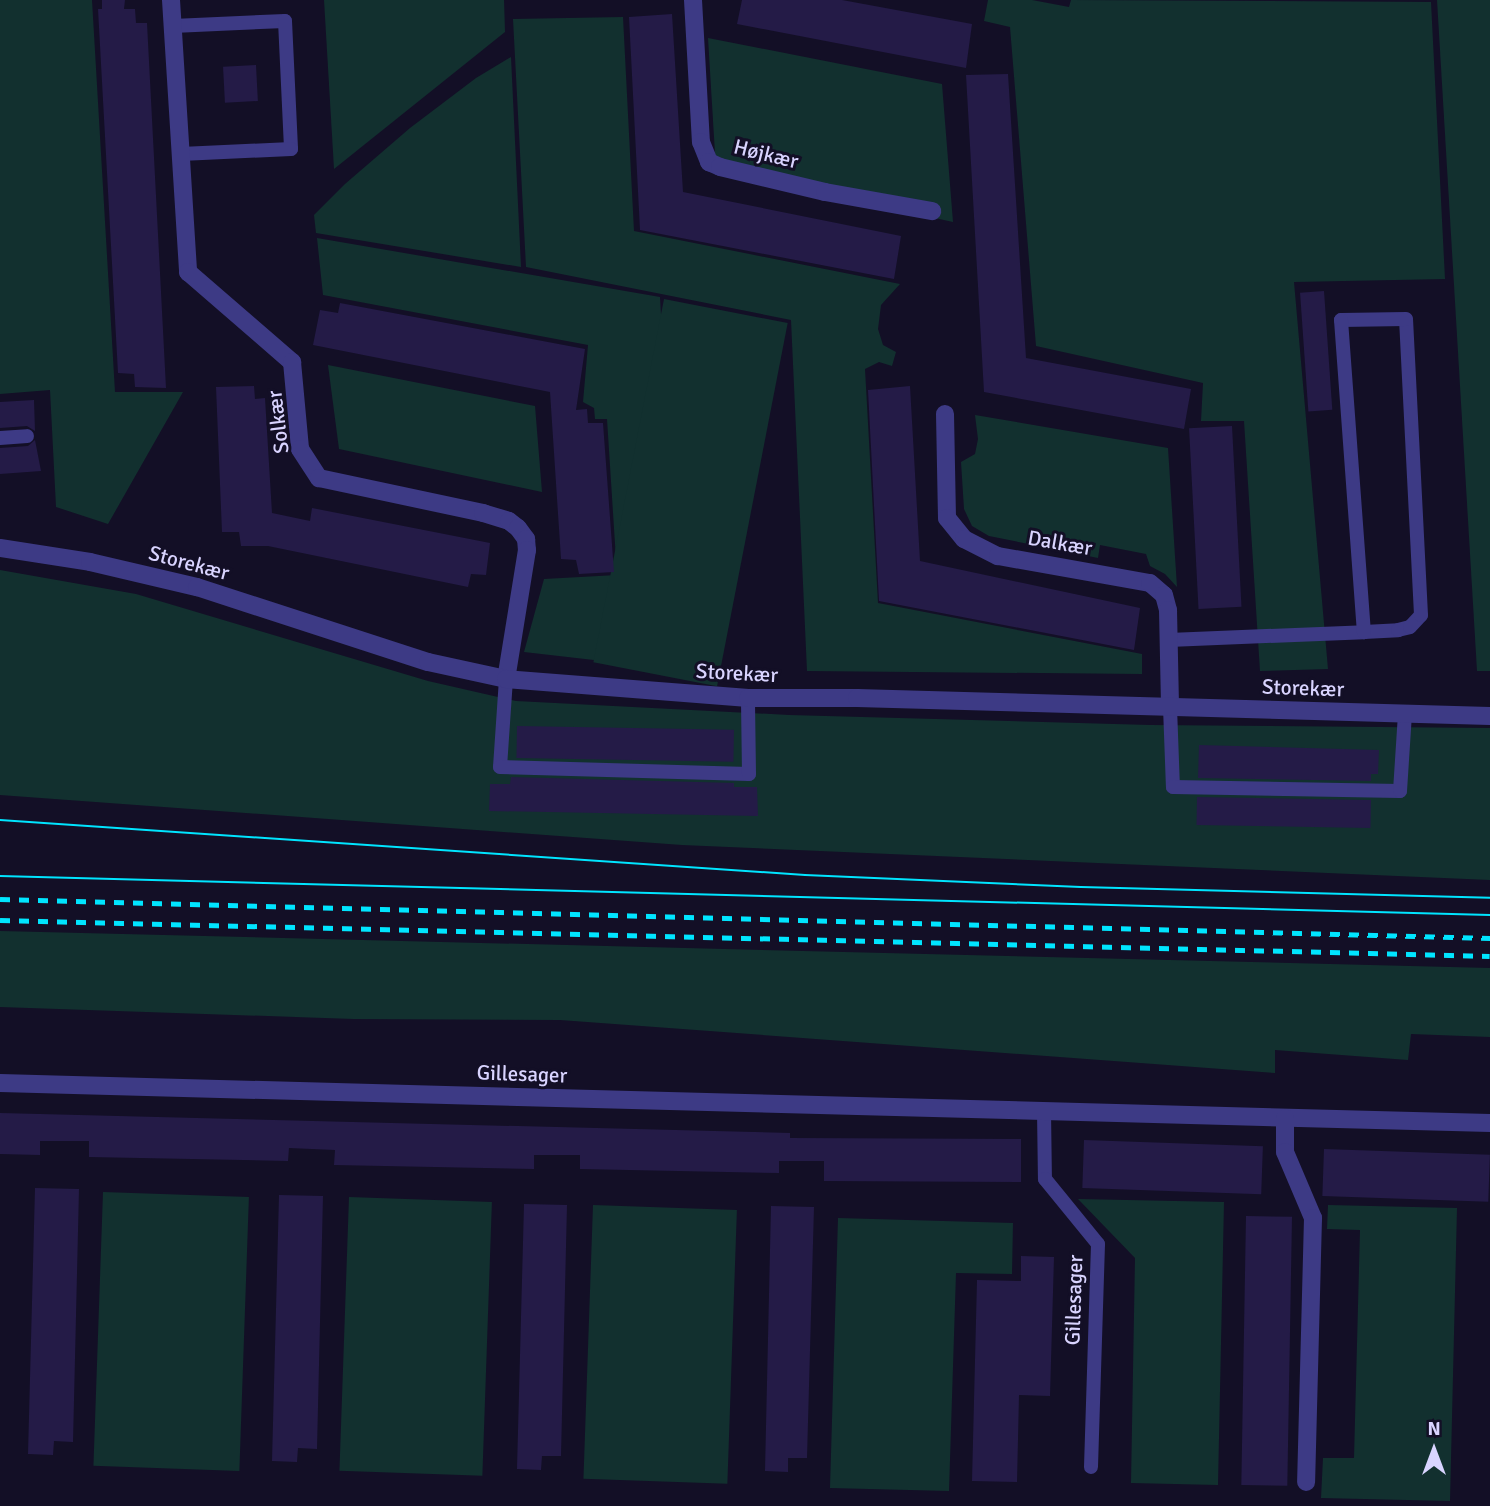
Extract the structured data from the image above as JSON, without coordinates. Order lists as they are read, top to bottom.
{
  "streets": {
    "street": [
      "Højkær",
      "Solkær",
      "Dalkær",
      "Storekær",
      "Gillesager"
    ]
  },
  "crossings": [
    ["Solkær", "Storekær"],
    ["Dalkær", "Storekær"]
  ],
  "north": "top"
}
